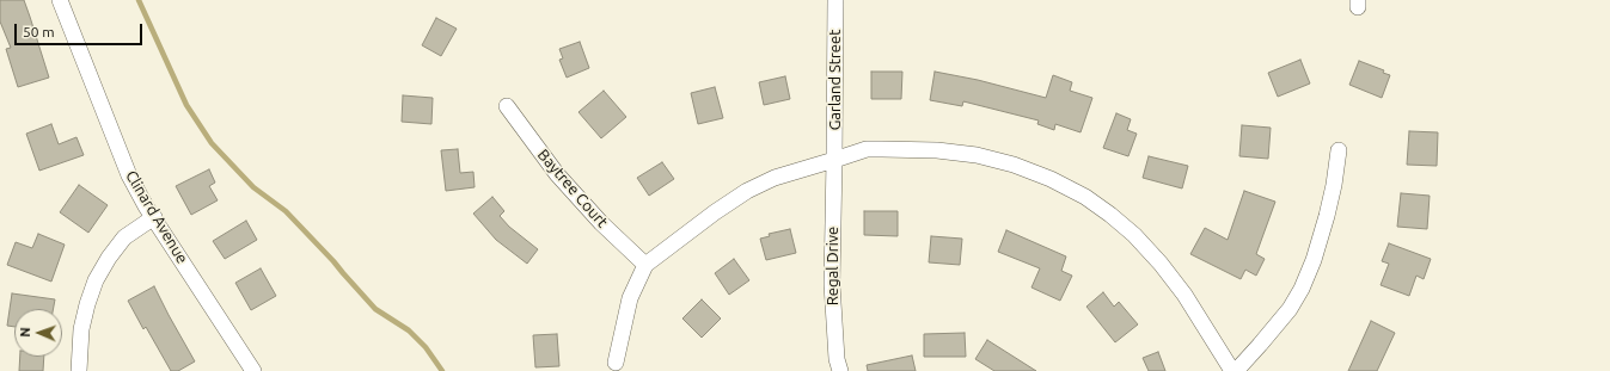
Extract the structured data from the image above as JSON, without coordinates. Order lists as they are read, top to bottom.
{
  "streets": {
    "street": [
      "Garland Street",
      "Baytree Court",
      "Clinard Avenue",
      "Regal Drive"
    ]
  },
  "crossings": [
    ["Garland Street", "Regal Drive"]
  ],
  "scale_bar": "50 m",
  "north": "left"
}
